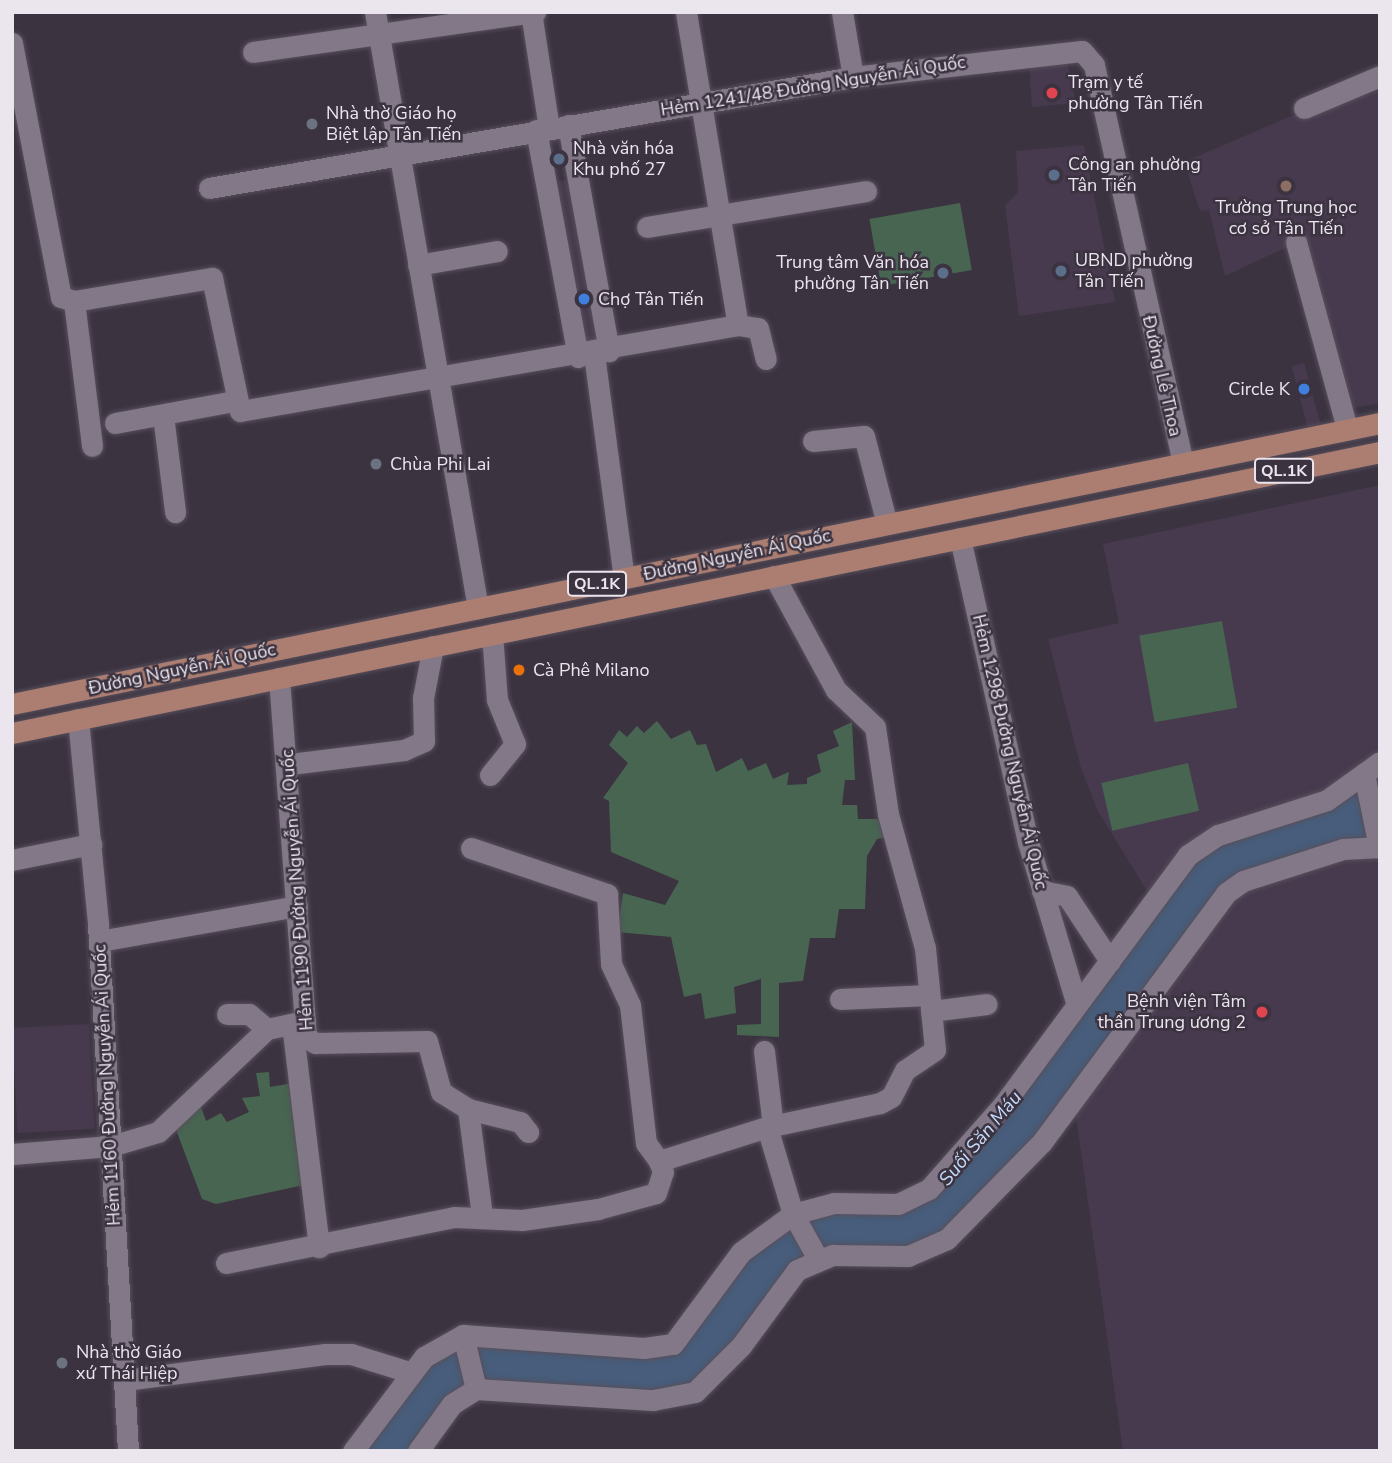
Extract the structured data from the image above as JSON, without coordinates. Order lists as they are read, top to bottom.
{
  "streets": {
    "main road": ["QL.1K", "Đường Nguyễn Ái Quốc"],
    "street": [
      "Hẻm 1241/48 Đường Nguyễn Ái Quốc",
      "Đường Lê Thoa",
      "Hẻm 1298 Đường Nguyễn Ái Quốc",
      "Hẻm 1190 Đường Nguyễn Ái Quốc",
      "Hẻm 1160 Đường Nguyễn Ái Quốc"
    ]
  },
  "crossings": [
    ["Hẻm 1241/48 Đường Nguyễn Ái Quốc", "Đường Lê Thoa"],
    ["Đường Lê Thoa", "Đường Nguyễn Ái Quốc"],
    ["Đường Nguyễn Ái Quốc", "Hẻm 1298 Đường Nguyễn Ái Quốc"],
    ["Đường Nguyễn Ái Quốc", "Hẻm 1190 Đường Nguyễn Ái Quốc"],
    ["Đường Nguyễn Ái Quốc", "Hẻm 1160 Đường Nguyễn Ái Quốc"]
  ],
  "water": ["Suối Săn Máu"],
  "places": [
    "Trạm y tế phường Tân Tiến",
    "Nhà thờ Giáo họ Biệt lập Tân Tiến",
    "Nhà văn hóa Khu phố 27",
    "Công an phường Tân Tiến",
    "Trường Trung học cơ sở Tân Tiến",
    "UBND phường Tân Tiến",
    "Trung tâm Văn hóa phường Tân Tiến",
    "Chợ Tân Tiến",
    "Circle K",
    "Chùa Phi Lai",
    "Cà Phê Milano",
    "Bệnh viện Tâm thần Trung ương 2",
    "Nhà thờ Giáo xứ Thái Hiệp"
  ]
}
